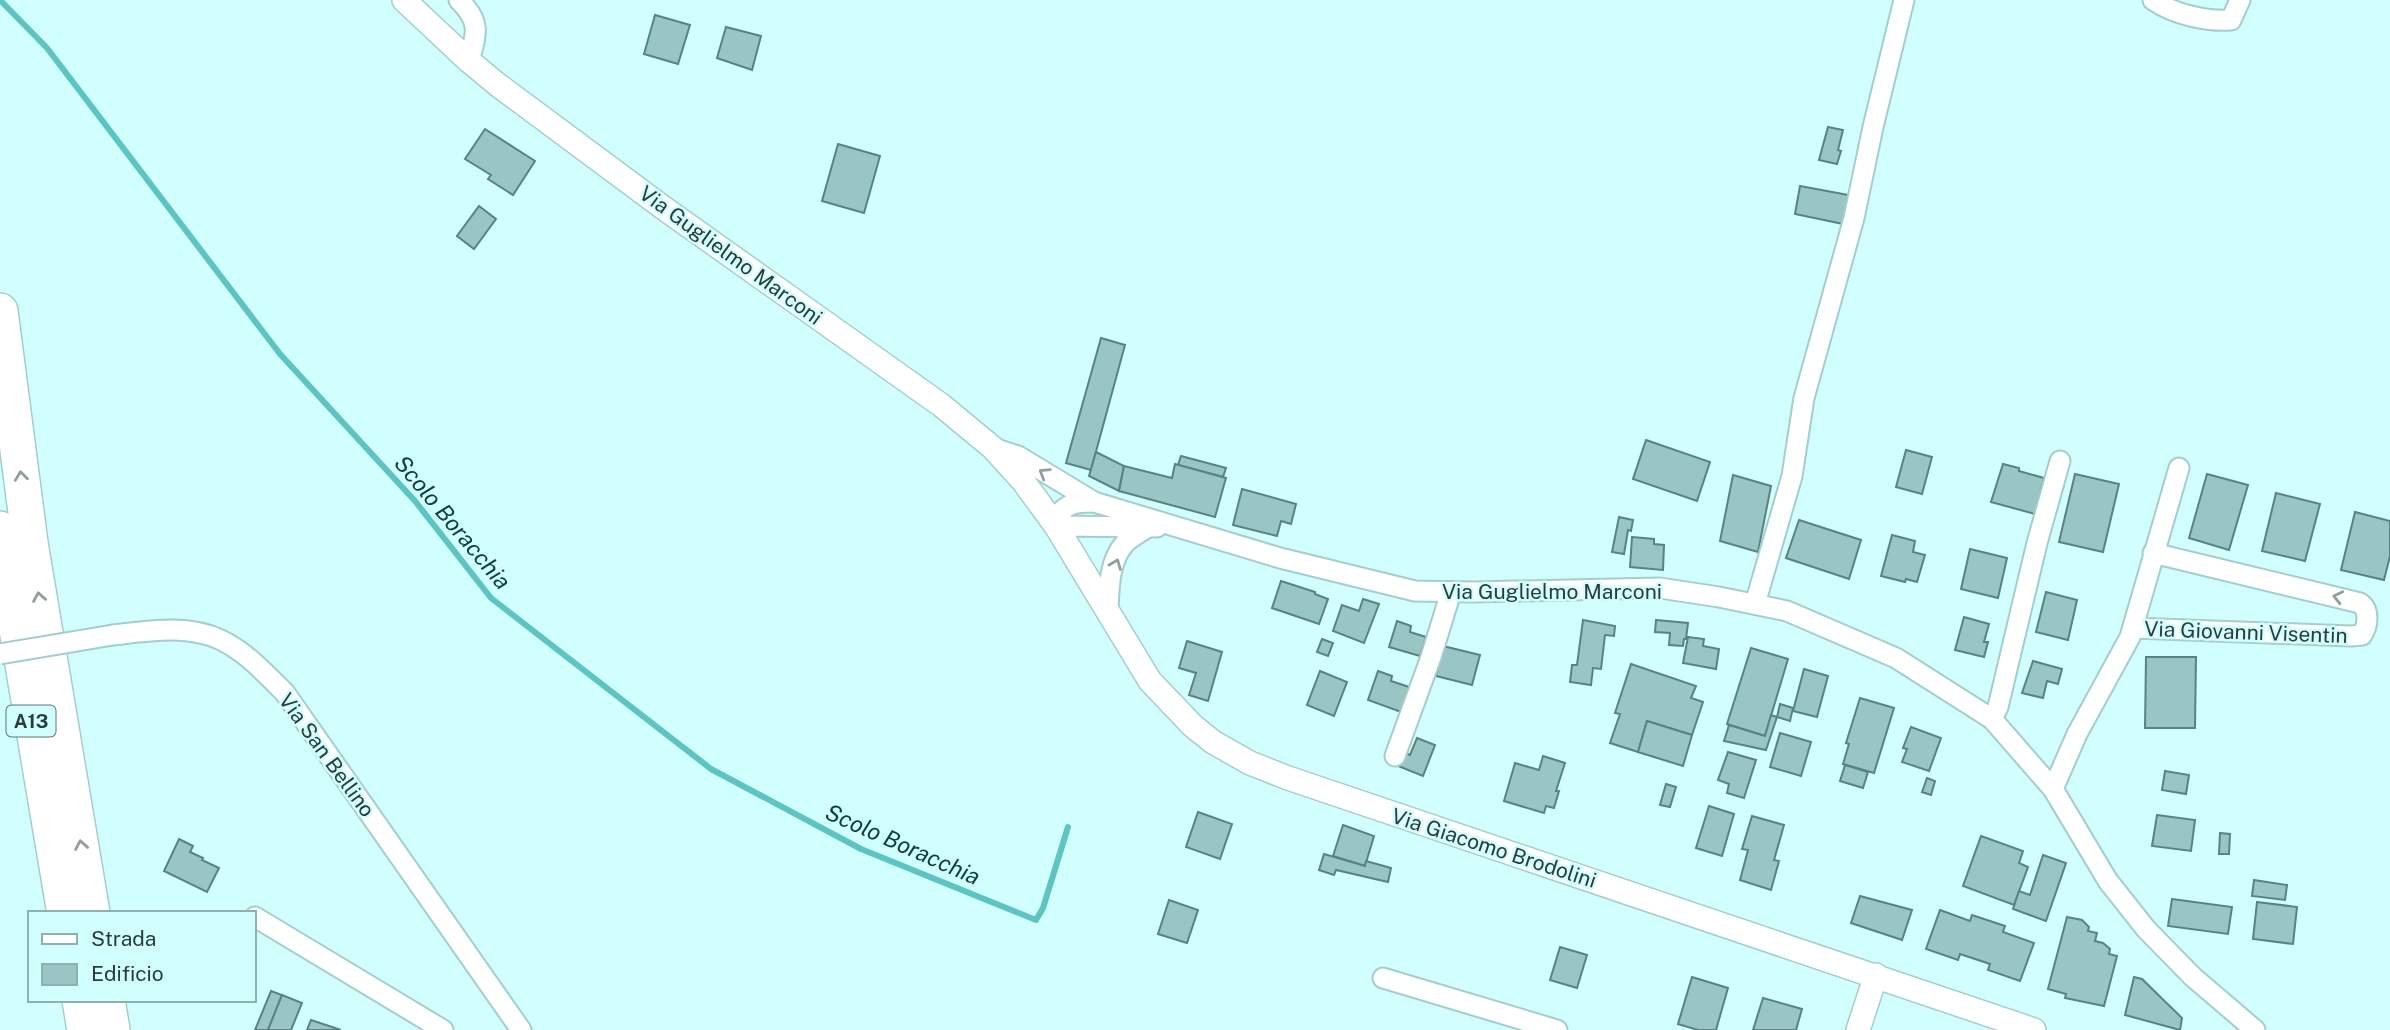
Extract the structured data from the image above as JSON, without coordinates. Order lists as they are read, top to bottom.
{
  "streets": {
    "highway": ["A13"],
    "street": [
      "Via Guglielmo Marconi",
      "Via Giovanni Visentin",
      "Via San Bellino",
      "Via Giacomo Brodolini"
    ]
  },
  "crossings": [
    ["Via Guglielmo Marconi", "Via Giovanni Visentin"],
    ["Via Guglielmo Marconi", "Via Giacomo Brodolini"]
  ],
  "water": ["Scolo Boracchia"],
  "legend": ["Strada", "Edificio"]
}
